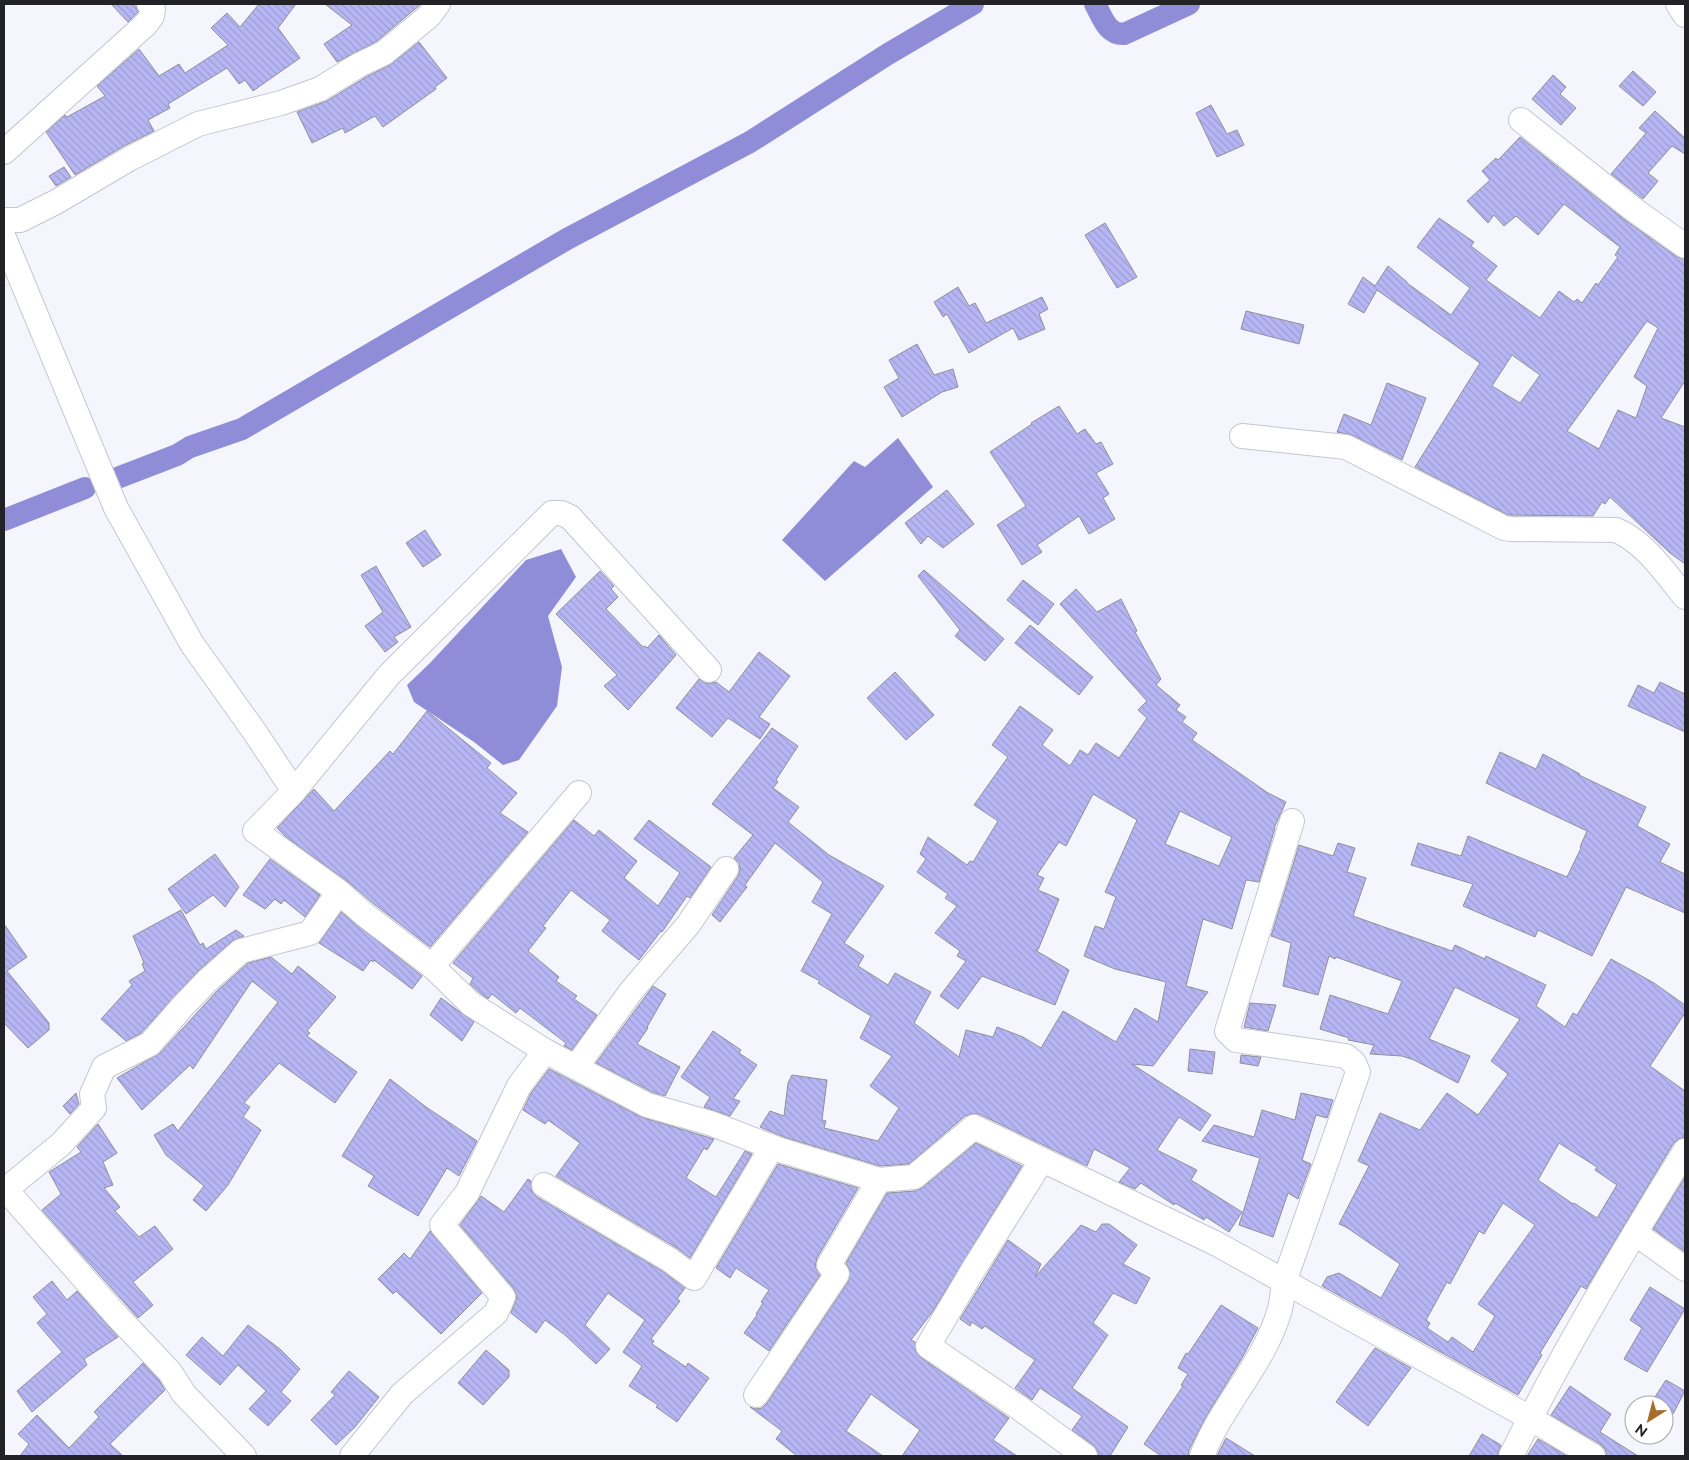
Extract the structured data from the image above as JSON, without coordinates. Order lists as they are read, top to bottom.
{
  "north": "bottom left"
}
